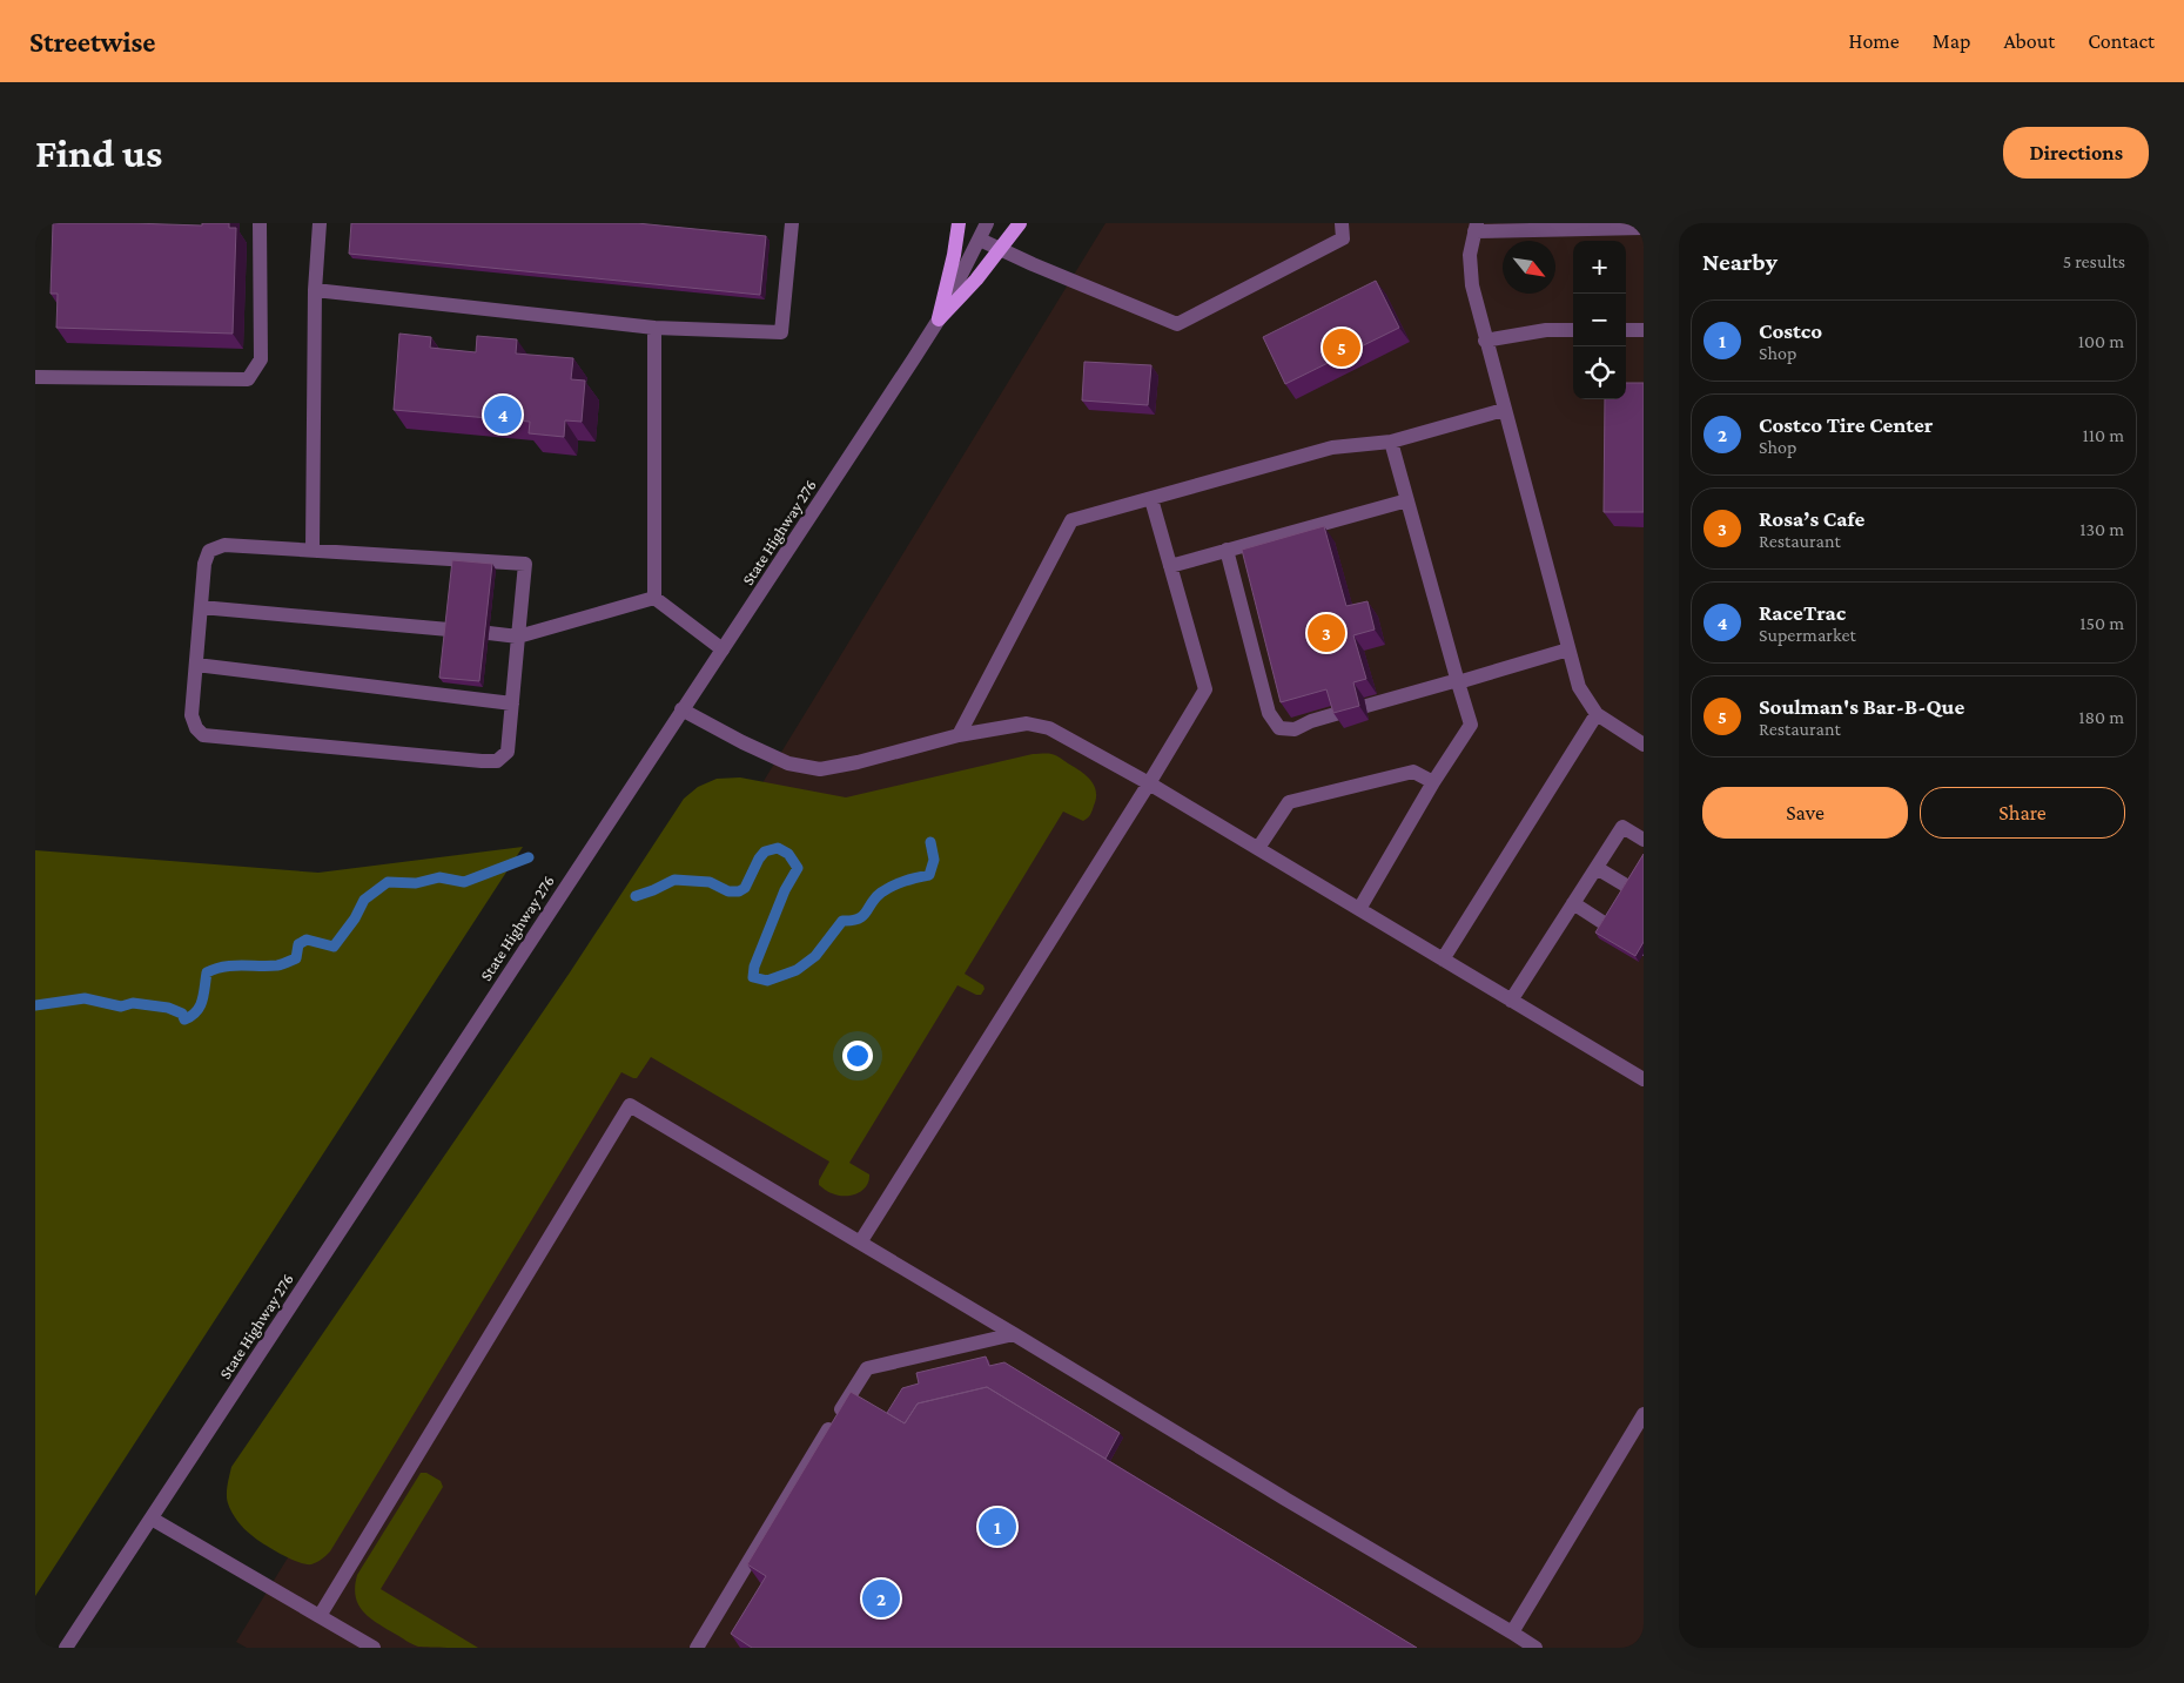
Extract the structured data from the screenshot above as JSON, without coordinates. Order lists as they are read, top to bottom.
{
  "streets": {
    "street": ["State Highway 276"]
  },
  "north": "bottom right",
  "page": {
    "header": "Streetwise",
    "nav": [
      "Home",
      "Map",
      "About",
      "Contact"
    ],
    "buttons": [
      "Directions",
      ["Save", "Share"]
    ],
    "title": "Find us",
    "heading": ["Nearby", "5 results"],
    "map_buttons": ["+", "−"],
    "list": [
      {
        "mark": "1",
        "name": "Costco",
        "note": "Shop",
        "value": "100 m"
      },
      {
        "mark": "2",
        "name": "Costco Tire Center",
        "note": "Shop",
        "value": "110 m"
      },
      {
        "mark": "3",
        "name": "Rosa’s Cafe",
        "note": "Restaurant",
        "value": "130 m"
      },
      {
        "mark": "4",
        "name": "RaceTrac",
        "note": "Supermarket",
        "value": "150 m"
      },
      {
        "mark": "5",
        "name": "Soulman's Bar-B-Que",
        "note": "Restaurant",
        "value": "180 m"
      }
    ],
    "pins": [
      "5",
      "4",
      "3",
      "1",
      "2"
    ]
  }
}
